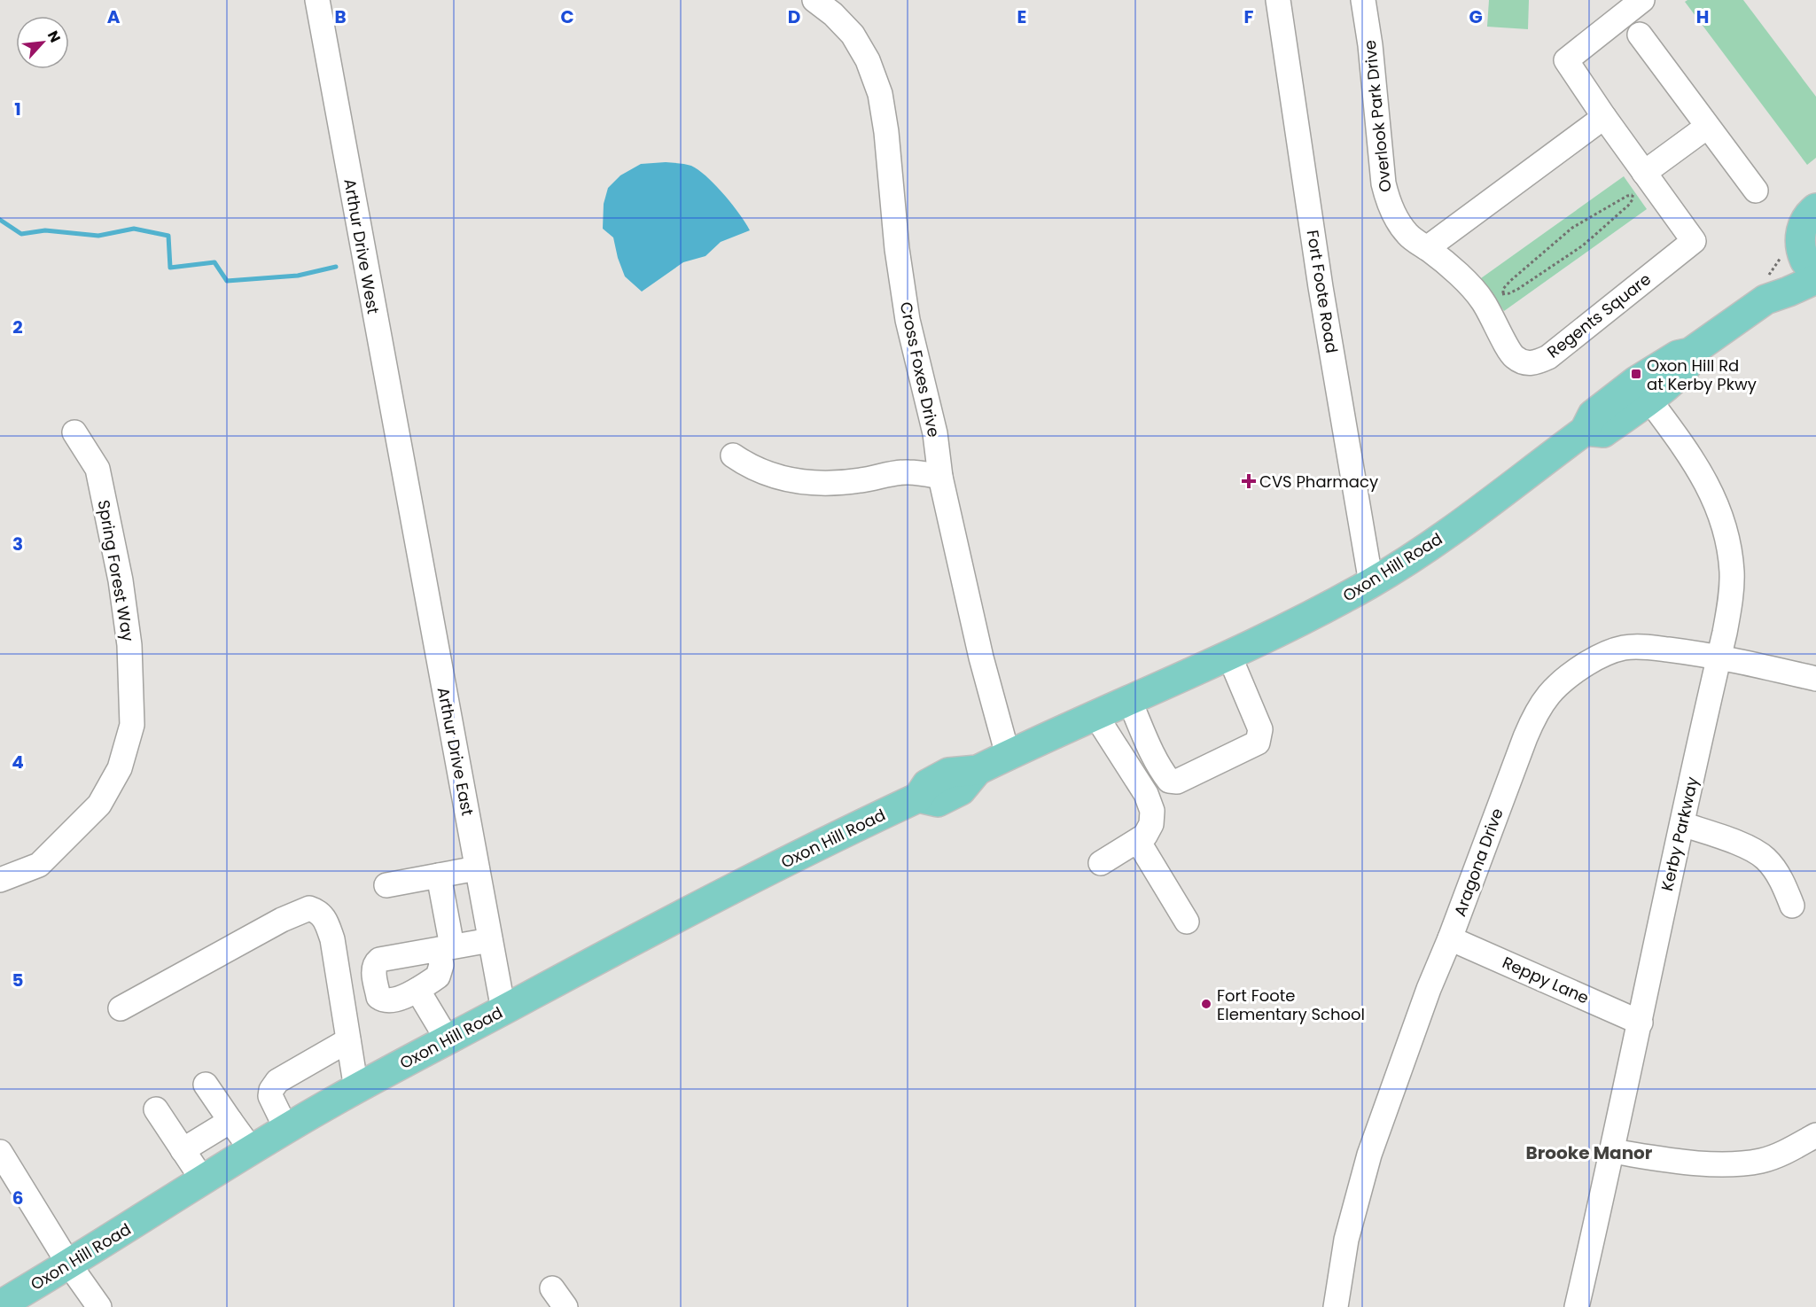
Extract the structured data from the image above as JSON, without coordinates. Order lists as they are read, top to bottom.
{
  "streets": {
    "main road": ["Oxon Hill Road"],
    "street": [
      "Overlook Park Drive",
      "Arthur Drive West",
      "Fort Foote Road",
      "Regents Square",
      "Cross Foxes Drive",
      "Spring Forest Way",
      "Arthur Drive East",
      "Kerby Parkway",
      "Aragona Drive",
      "Reppy Lane"
    ]
  },
  "crossings": [
    ["Overlook Park Drive", "Regents Square"],
    ["Arthur Drive West", "Arthur Drive East"],
    ["Fort Foote Road", "Oxon Hill Road"],
    ["Cross Foxes Drive", "Oxon Hill Road"],
    ["Oxon Hill Road", "Arthur Drive East"],
    ["Oxon Hill Road", "Kerby Parkway"],
    ["Kerby Parkway", "Aragona Drive"],
    ["Kerby Parkway", "Reppy Lane"],
    ["Aragona Drive", "Reppy Lane"]
  ],
  "districts": ["Brooke Manor"],
  "places": {
    "transit": ["Oxon Hill Rd at Kerby Pkwy"],
    "health": ["CVS Pharmacy"],
    "other": ["Fort Foote Elementary School"]
  },
  "north": "top right",
  "grid": {
    "columns": [
      "A",
      "B",
      "C",
      "D",
      "E",
      "F",
      "G",
      "H"
    ],
    "rows": [
      "1",
      "2",
      "3",
      "4",
      "5",
      "6"
    ]
  }
}
